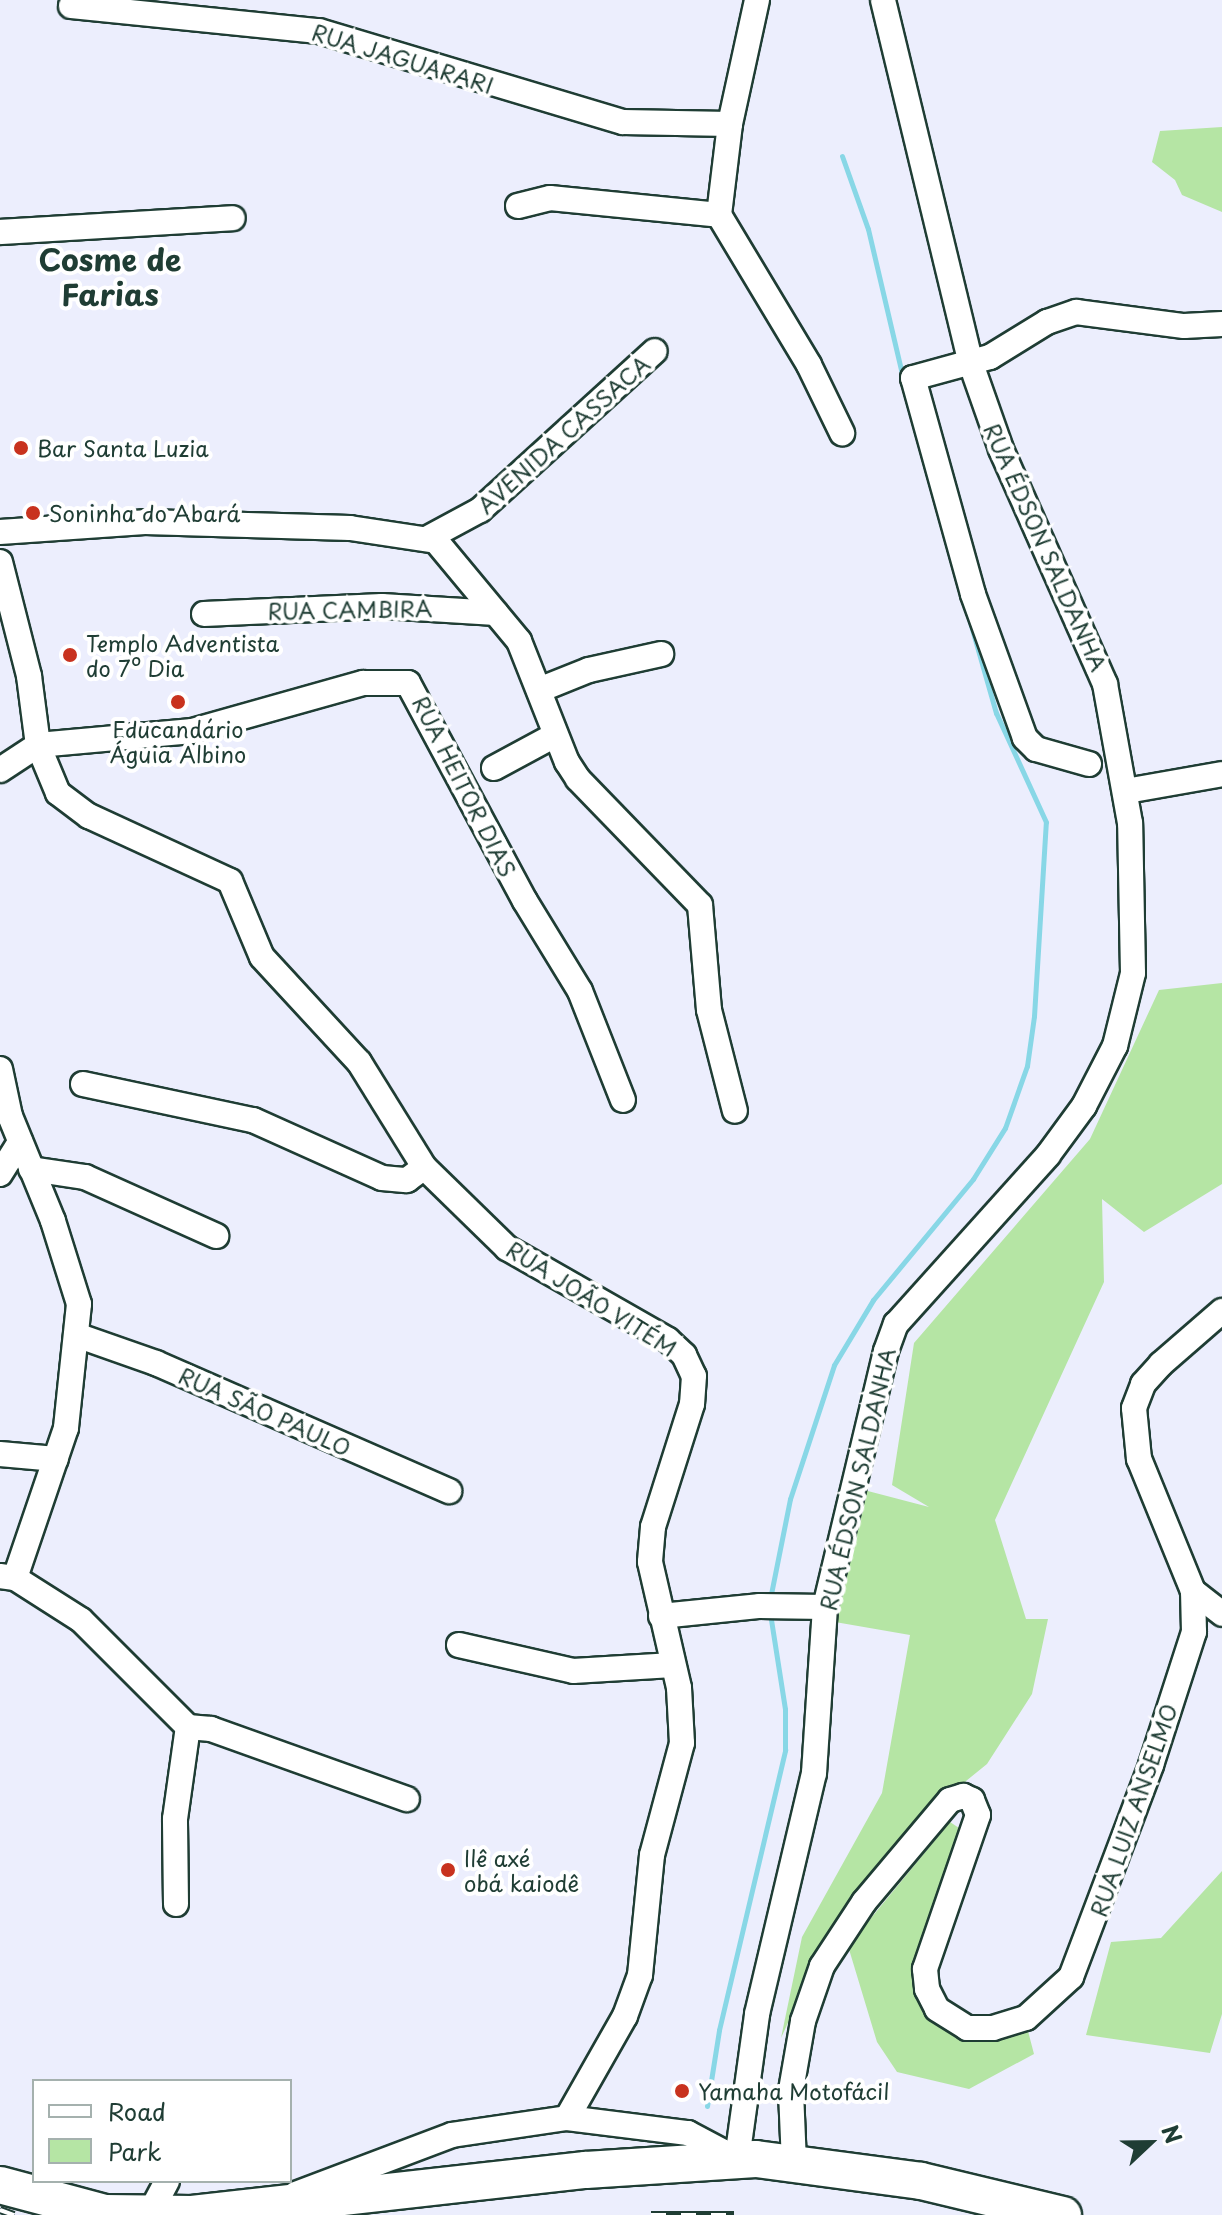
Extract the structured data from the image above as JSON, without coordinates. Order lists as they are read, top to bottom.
{
  "streets": {
    "street": [
      "RUA JAGUARARI",
      "AVENIDA CASSACA",
      "RUA ÉDSON SALDANHA",
      "RUA CAMBIRA",
      "RUA HEITOR DIAS",
      "RUA JOÃO VITÉM",
      "RUA SÃO PAULO",
      "RUA LUIZ ANSELMO"
    ]
  },
  "crossings": [
    ["RUA HEITOR DIAS", "RUA JOÃO VITÉM"]
  ],
  "districts": ["Cosme de Farias"],
  "places": [
    "Bar Santa Luzia",
    "Soninha do Abará",
    "Templo Adventista do 7º Dia",
    "Educandário Águia Albino",
    "Ilê axé obá kaiodê",
    "Yamaha Motofácil"
  ],
  "legend": ["Road", "Park"],
  "north": "right"
}
